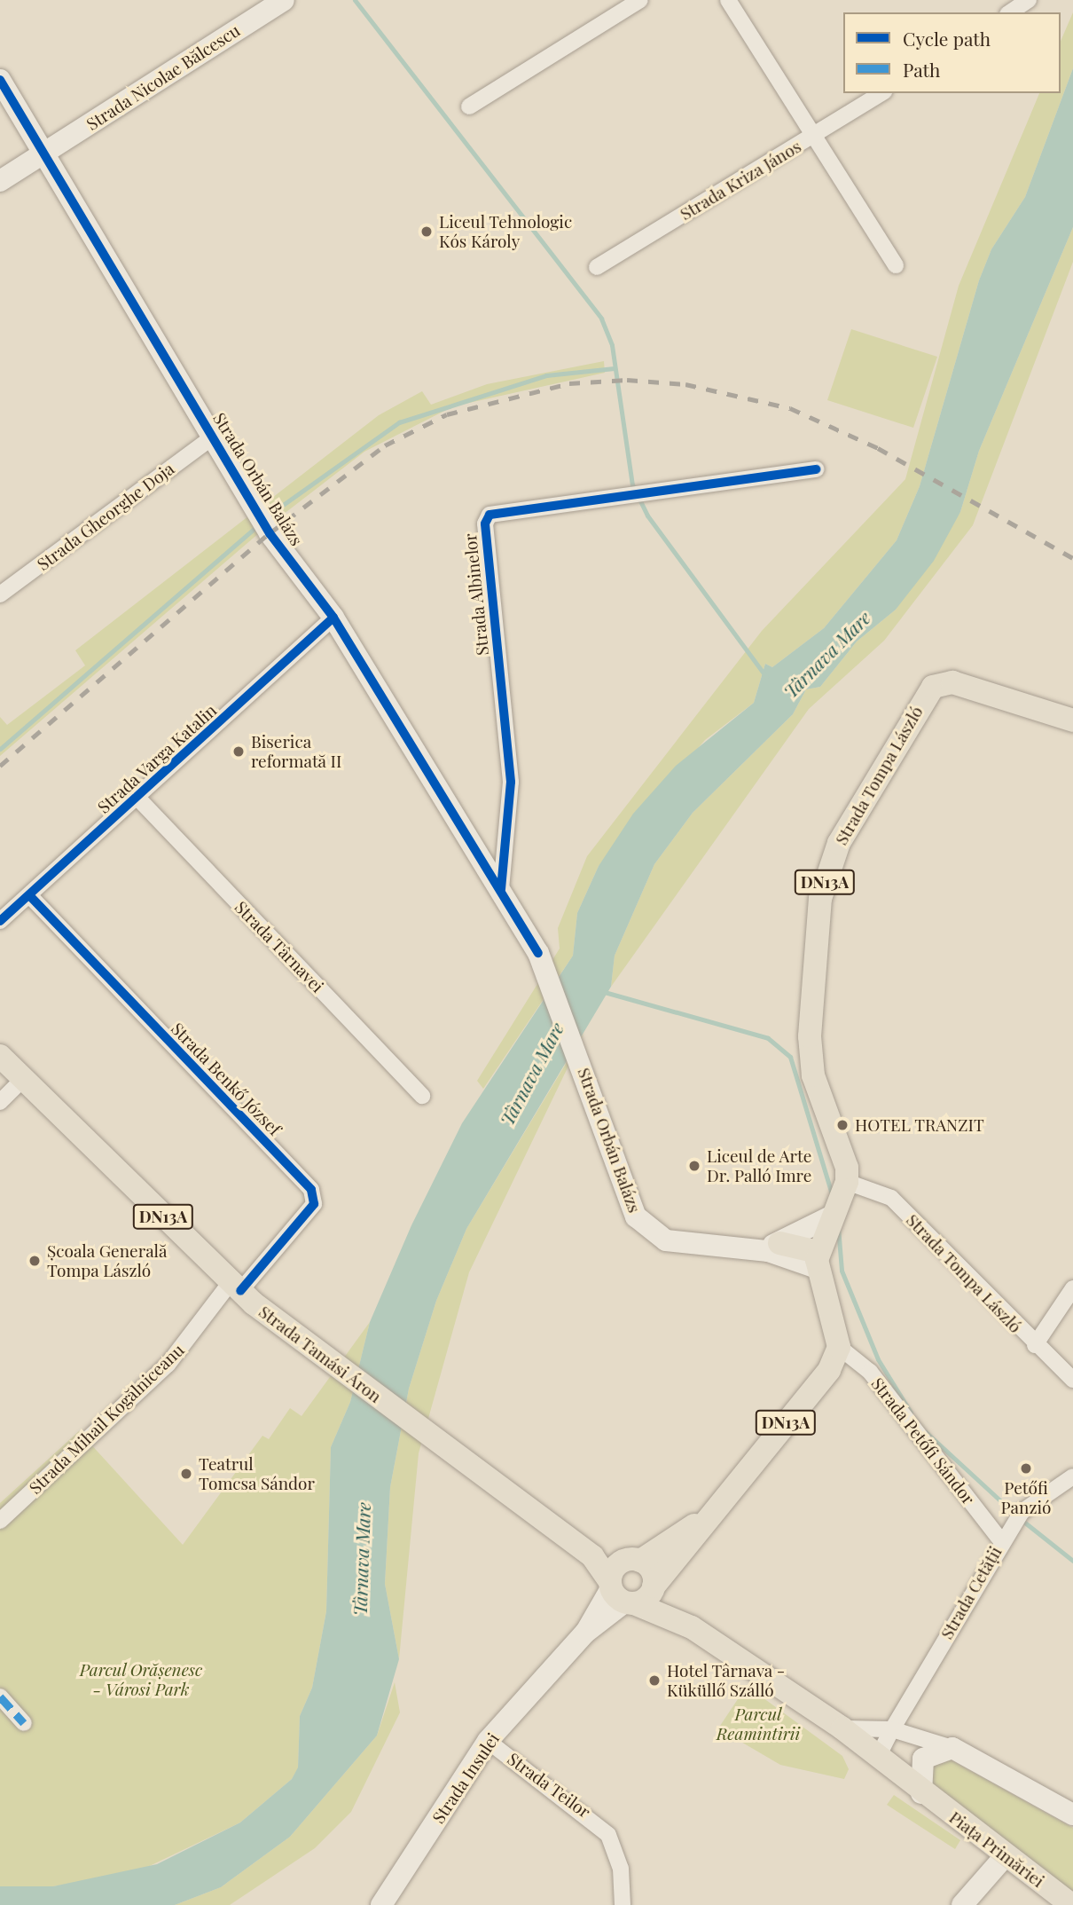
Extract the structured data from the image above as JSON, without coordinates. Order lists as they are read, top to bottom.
{
  "streets": {
    "main road": [
      "Strada Nicolae Bălcescu",
      "Strada Orbán Balázs",
      "Strada Tompa László",
      "DN13A",
      "Strada Tamási Áron",
      "Strada Insulei",
      "Piața Primăriei"
    ],
    "street": [
      "Strada Kriza János",
      "Strada Gheorghe Doja",
      "Strada Albinelor",
      "Strada Varga Katalin",
      "Strada Târnavei",
      "Strada Benkő József",
      "Strada Mihail Kogălniceanu",
      "Strada Petőfi Sándor",
      "Strada Cetății",
      "Strada Teilor"
    ]
  },
  "crossings": [
    ["Strada Nicolae Bălcescu", "Strada Orbán Balázs"],
    ["Strada Orbán Balázs", "Strada Gheorghe Doja"],
    ["Strada Orbán Balázs", "Strada Albinelor"],
    ["Strada Orbán Balázs", "Strada Varga Katalin"],
    ["Strada Orbán Balázs", "Strada Tompa László"],
    ["Strada Orbán Balázs", "DN13A"],
    ["Strada Varga Katalin", "Strada Târnavei"],
    ["Strada Varga Katalin", "Strada Benkő József"],
    ["Strada Tompa László", "DN13A"],
    ["DN13A", "Strada Tamási Áron"],
    ["DN13A", "Strada Petőfi Sándor"],
    ["DN13A", "Strada Insulei"],
    ["Strada Benkő József", "Strada Tamási Áron"],
    ["Strada Benkő József", "Strada Mihail Kogălniceanu"],
    ["Strada Tamási Áron", "Strada Mihail Kogălniceanu"],
    ["Strada Tamási Áron", "Strada Insulei"],
    ["Strada Petőfi Sándor", "Strada Cetății"],
    ["Strada Cetății", "Piața Primăriei"],
    ["Strada Insulei", "Strada Teilor"]
  ],
  "water": ["Târnava Mare"],
  "parks": ["Parcul Orășenesc - Városi Park", "Parcul Reamintirii"],
  "places": [
    "Liceul Tehnologic Kós Károly",
    "Biserica reformată II",
    "HOTEL TRANZIT",
    "Liceul de Arte Dr. Palló Imre",
    "Școala Generală Tompa László",
    "Petőfi Panzió",
    "Teatrul Tomcsa Sándor",
    "Hotel Târnava - Küküllő Szálló"
  ],
  "legend": ["Cycle path", "Path"]
}
